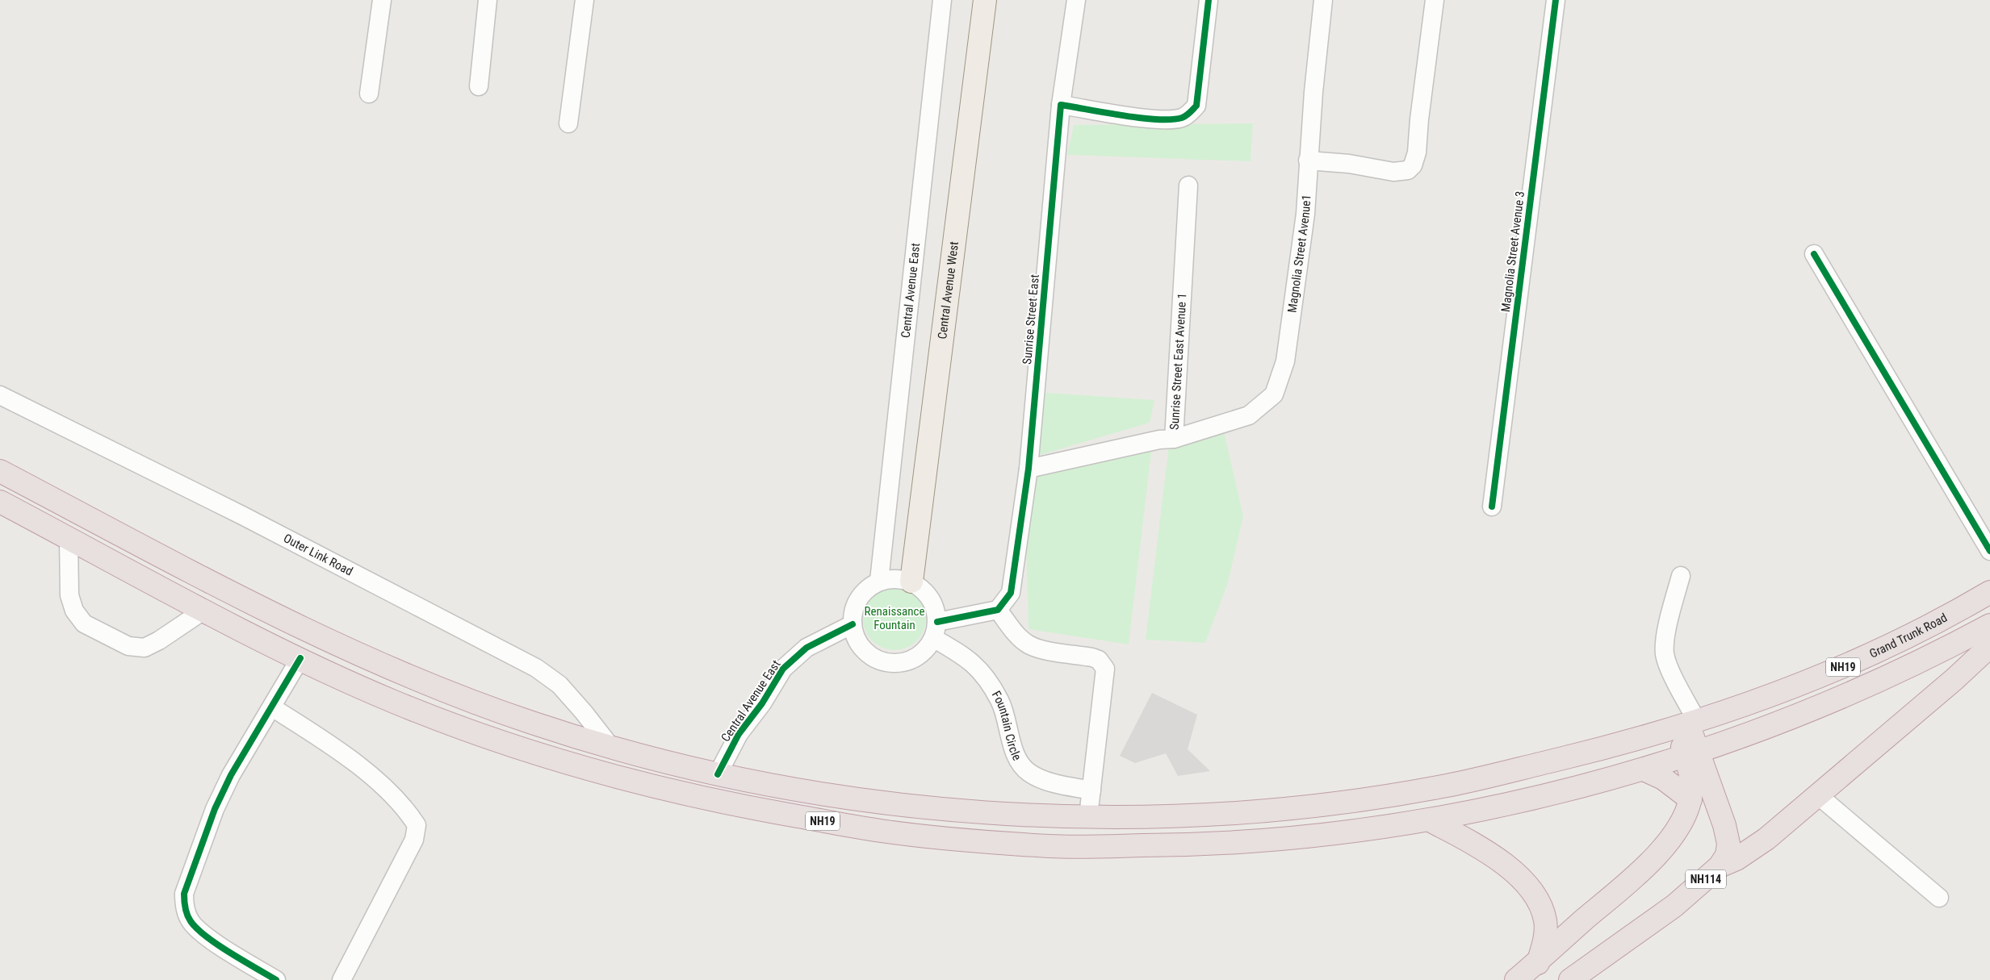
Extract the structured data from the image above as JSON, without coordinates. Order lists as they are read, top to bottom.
{
  "streets": {
    "highway": ["Grand Trunk Road", "NH19", "NH114"],
    "main road": ["Central Avenue West"],
    "street": [
      "Magnolia Street Avenue 3",
      "Magnolia Street Avenue1",
      "Central Avenue East",
      "Sunrise Street East",
      "Sunrise Street East Avenue 1",
      "Outer Link Road",
      "Fountain Circle"
    ]
  },
  "crossings": [
    ["Magnolia Street Avenue1", "Sunrise Street East Avenue 1"],
    ["Central Avenue East", "Central Avenue West"],
    ["Central Avenue East", "NH19"],
    ["Central Avenue East", "Fountain Circle"],
    ["Central Avenue West", "Fountain Circle"],
    ["Sunrise Street East", "Sunrise Street East Avenue 1"],
    ["Outer Link Road", "NH19"],
    ["Grand Trunk Road", "NH19"],
    ["Grand Trunk Road", "NH114"],
    ["NH19", "NH114"]
  ],
  "parks": ["Renaissance Fountain"]
}
